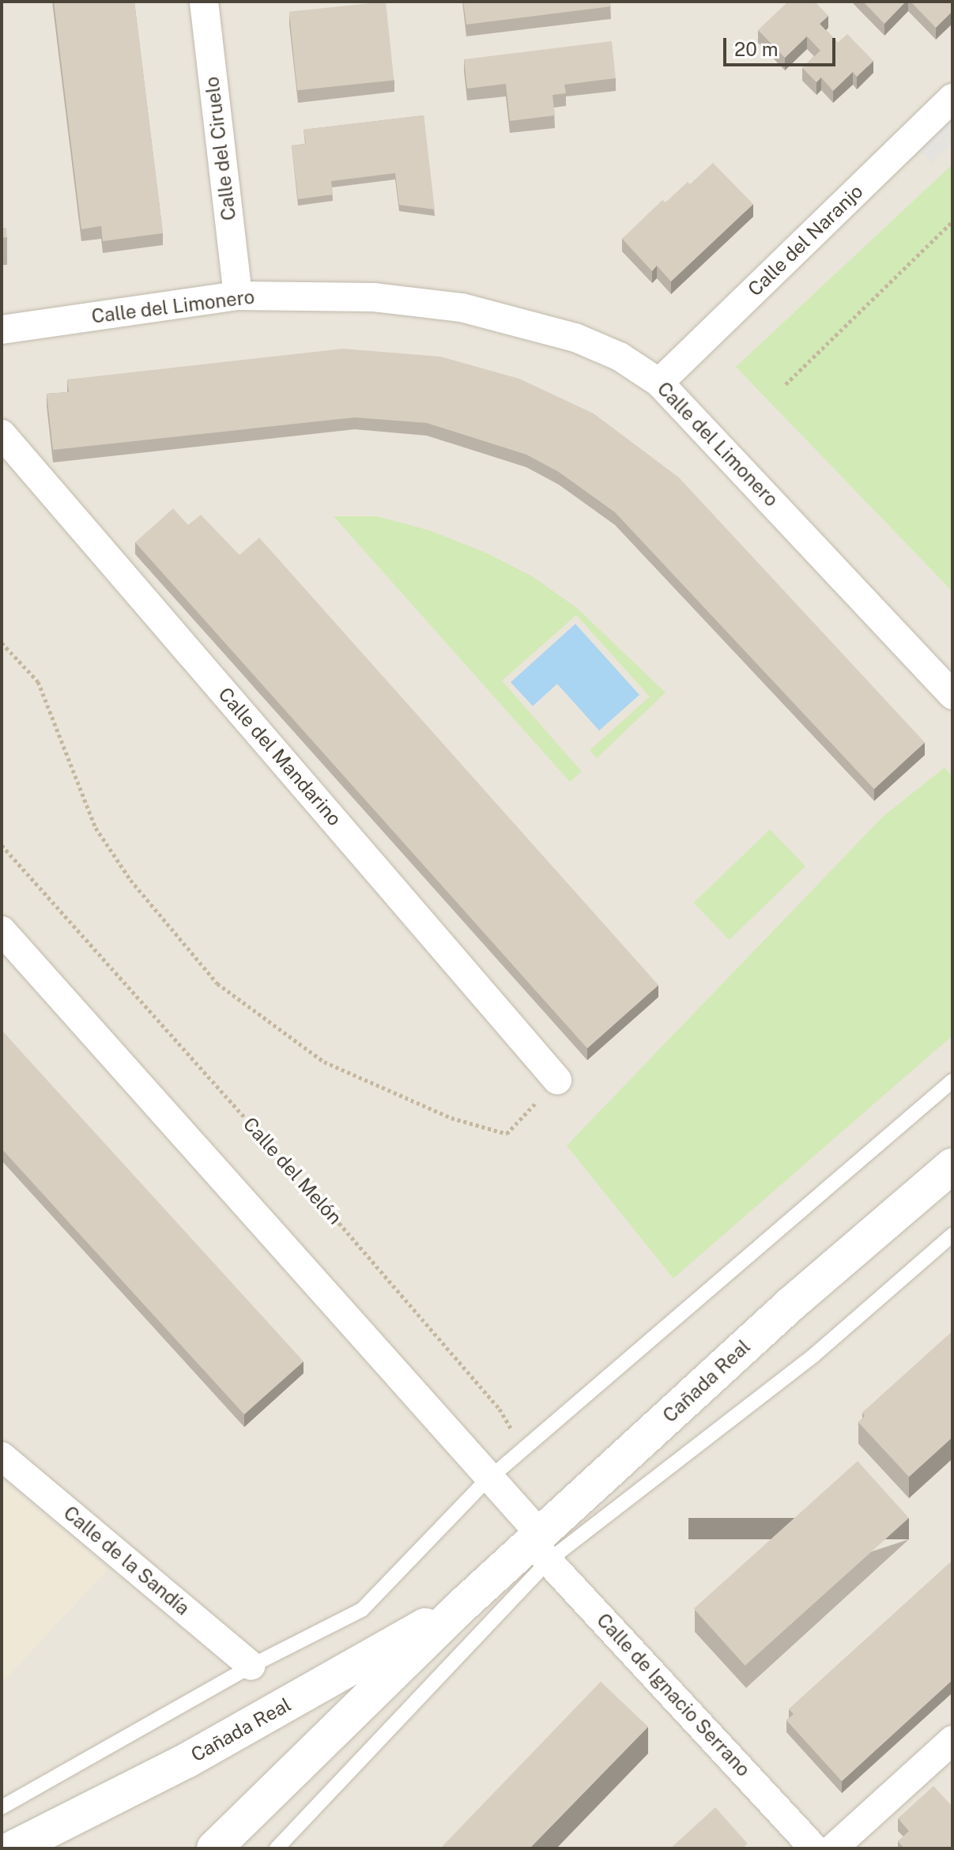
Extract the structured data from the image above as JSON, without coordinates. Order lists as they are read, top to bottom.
{
  "streets": {
    "street": [
      "Calle del Ciruelo",
      "Calle del Naranjo",
      "Calle del Limonero",
      "Calle del Mandarino",
      "Cañada Real",
      "Calle de la Sandía",
      "Calle de Ignacio Serrano"
    ],
    "path": ["Calle del Melón"]
  },
  "crossings": [
    ["Calle del Ciruelo", "Calle del Limonero"],
    ["Calle del Naranjo", "Calle del Limonero"],
    ["Cañada Real", "Calle de Ignacio Serrano"]
  ],
  "scale_bar": "20 m"
}
